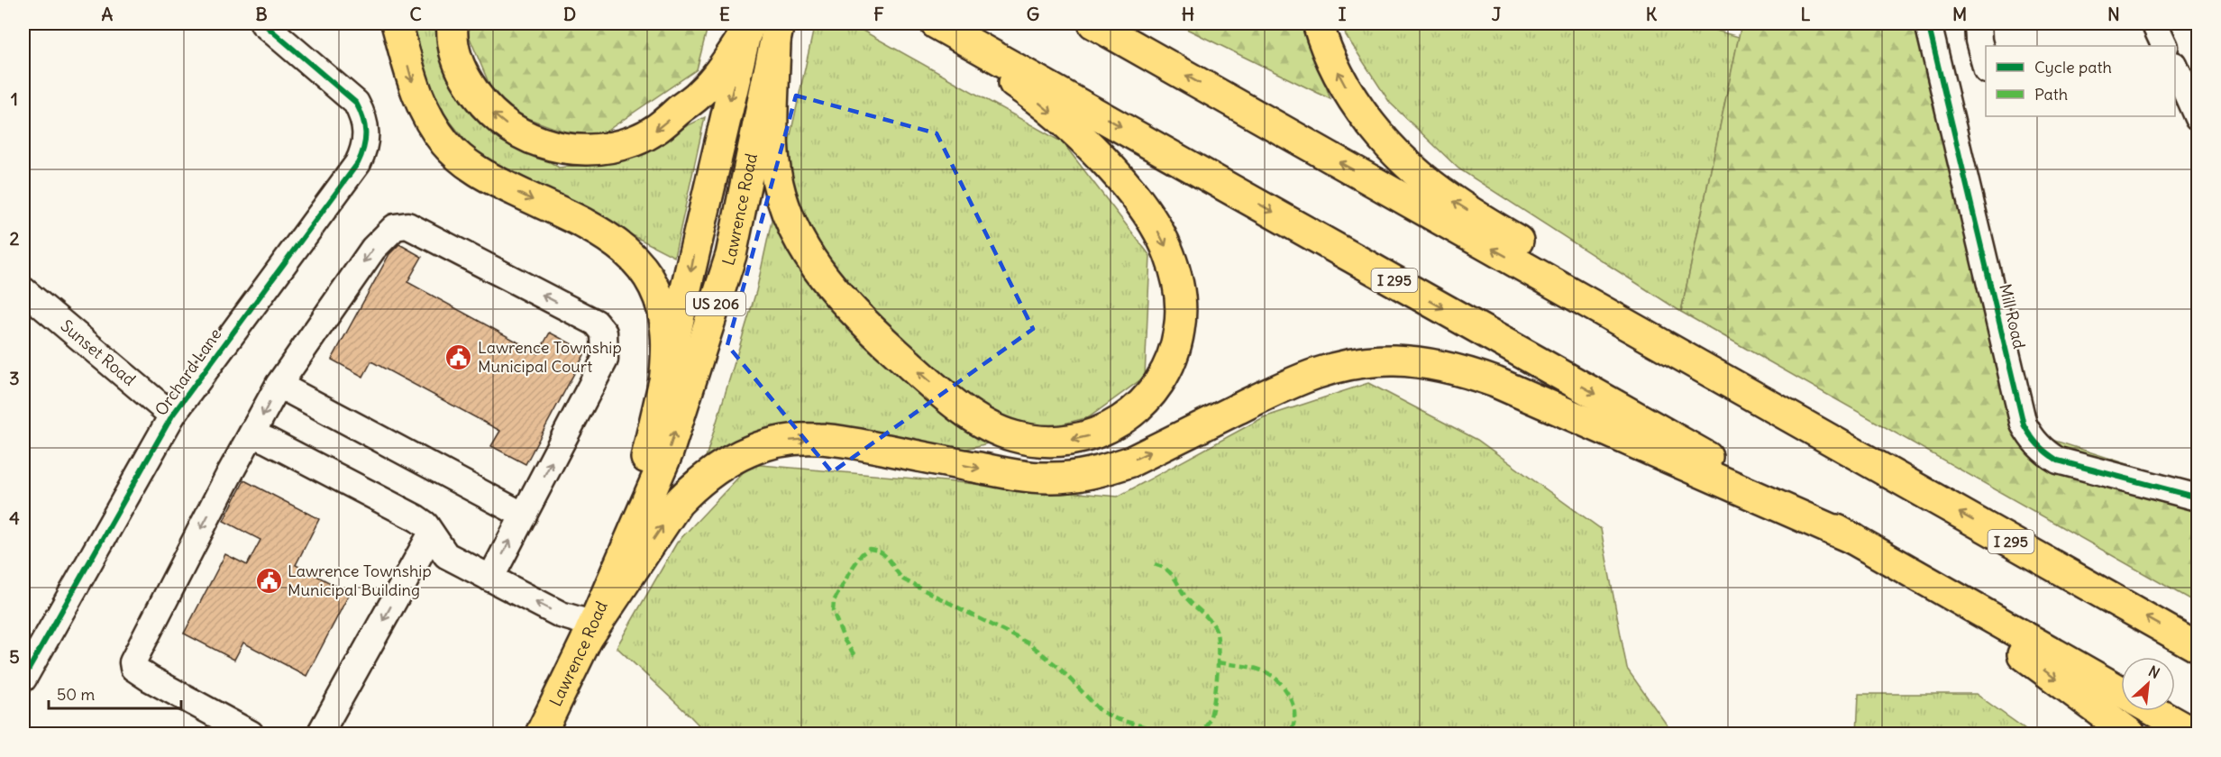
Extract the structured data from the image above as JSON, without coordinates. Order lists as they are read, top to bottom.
{
  "streets": {
    "main road": ["Lawrence Road", "I 295", "US 206"],
    "street": ["Mill Road", "Sunset Road", "Orchard Lane"]
  },
  "crossings": [
    ["Sunset Road", "Orchard Lane"]
  ],
  "places": {
    "public building": ["Lawrence Township Municipal Court", "Lawrence Township Municipal Building"]
  },
  "legend": ["Cycle path", "Path"],
  "scale_bar": "50 m",
  "north": "top right",
  "grid": {
    "columns": [
      "A",
      "B",
      "C",
      "D",
      "E",
      "F",
      "G",
      "H",
      "I",
      "J",
      "K",
      "L",
      "M",
      "N"
    ],
    "rows": [
      "1",
      "2",
      "3",
      "4",
      "5"
    ]
  }
}
